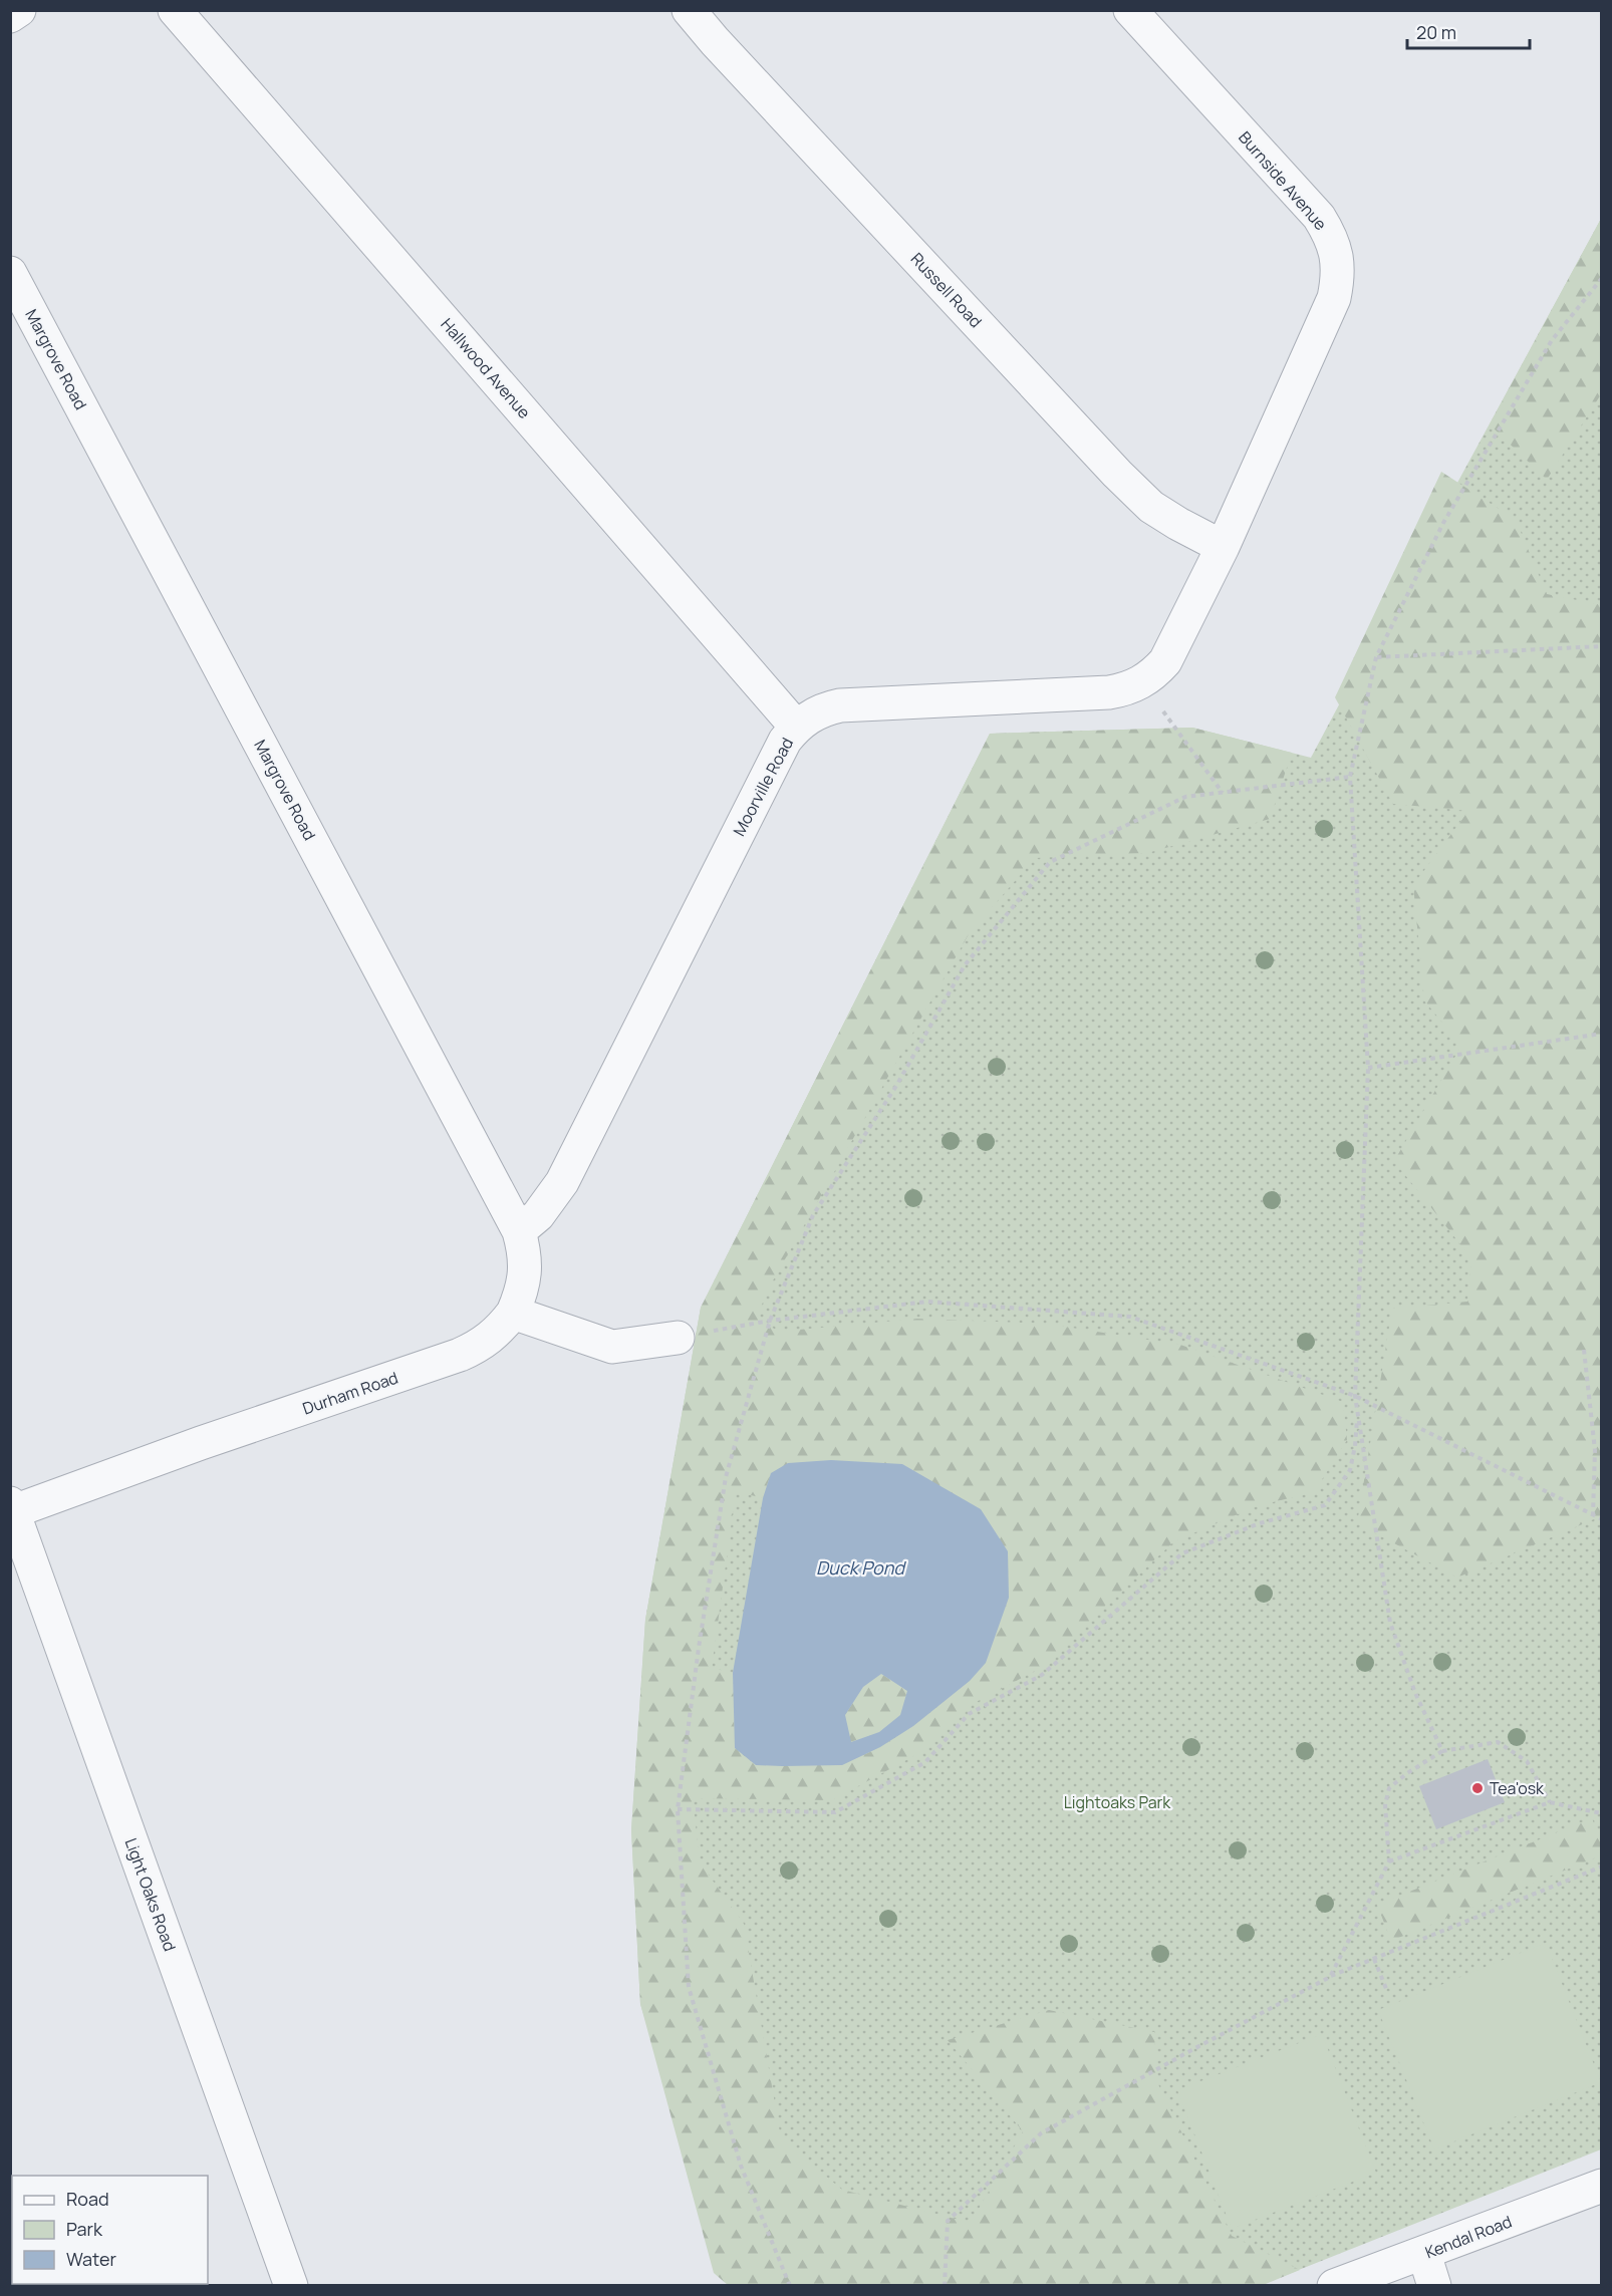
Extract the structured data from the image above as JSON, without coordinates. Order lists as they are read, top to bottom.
{
  "streets": {
    "street": [
      "Burnside Avenue",
      "Russell Road",
      "Margrove Road",
      "Hallwood Avenue",
      "Moorville Road",
      "Durham Road",
      "Light Oaks Road",
      "Kendal Road"
    ]
  },
  "crossings": [
    ["Burnside Avenue", "Russell Road"],
    ["Burnside Avenue", "Moorville Road"],
    ["Russell Road", "Moorville Road"],
    ["Margrove Road", "Moorville Road"],
    ["Margrove Road", "Durham Road"],
    ["Hallwood Avenue", "Moorville Road"],
    ["Durham Road", "Light Oaks Road"]
  ],
  "water": ["Duck Pond"],
  "parks": ["Lightoaks Park"],
  "places": ["Tea'osk"],
  "legend": ["Road", "Park", "Water"],
  "scale_bar": "20 m"
}
